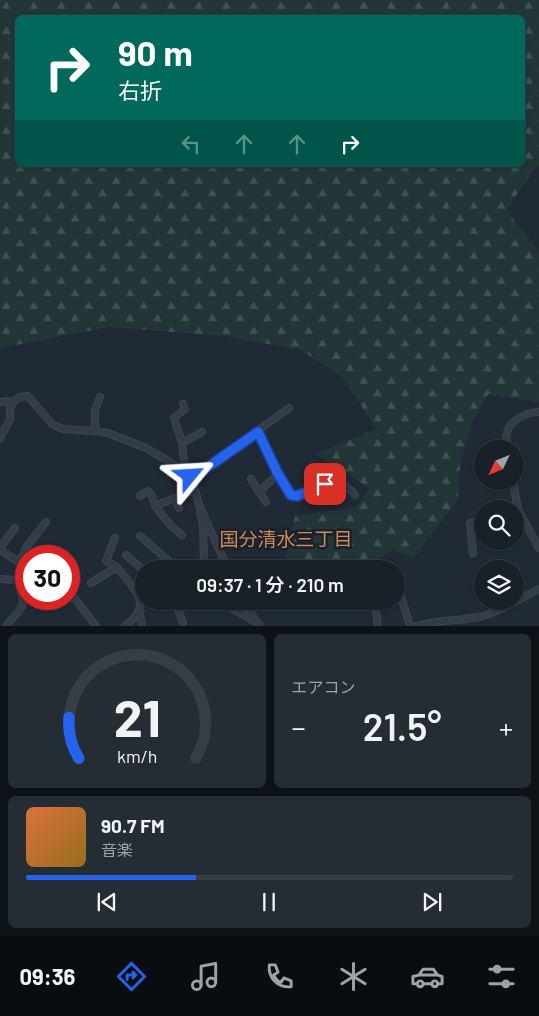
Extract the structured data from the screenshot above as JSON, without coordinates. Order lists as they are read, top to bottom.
{
  "districts": ["国分清水三丁目"],
  "north": "bottom left",
  "page": {
    "turn": ["90 m", "右折"],
    "limit": "30",
    "trip": "09:37 · 1 分 · 210 m",
    "tile": "エアコン",
    "heat": ["−", "21.5°", "+"],
    "song": ["90.7 FM", "音楽"],
    "tabs": "09:36",
    "gauge": ["21", "km/h"]
  }
}
